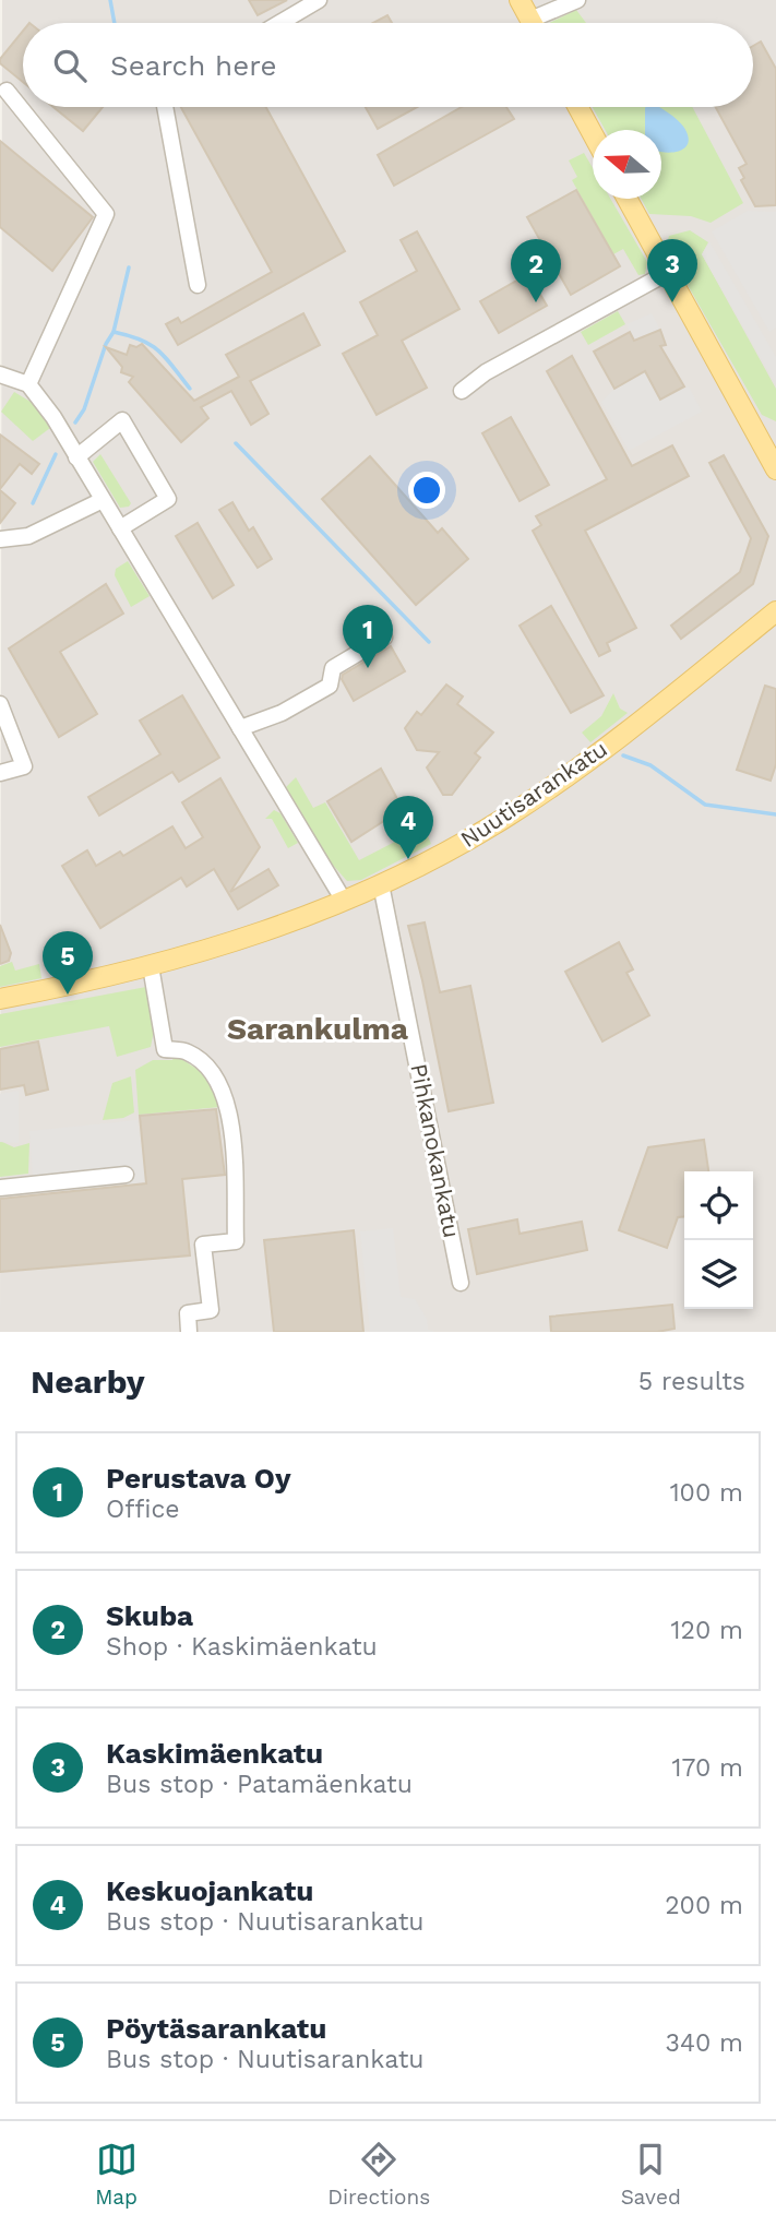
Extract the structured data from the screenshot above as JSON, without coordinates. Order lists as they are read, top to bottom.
{
  "streets": {
    "main road": ["Nuutisarankatu"],
    "street": ["Pihkanokankatu"]
  },
  "crossings": [
    ["Nuutisarankatu", "Pihkanokankatu"]
  ],
  "districts": ["Sarankulma"],
  "north": "left",
  "page": {
    "search": "Search here",
    "pins": [
      "2",
      "3",
      "1",
      "4",
      "5"
    ],
    "heading": ["Nearby", "5 results"],
    "list": [
      {
        "mark": "1",
        "name": "Perustava Oy",
        "note": "Office",
        "value": "100 m"
      },
      {
        "mark": "2",
        "name": "Skuba",
        "note": "Shop · Kaskimäenkatu",
        "value": "120 m"
      },
      {
        "mark": "3",
        "name": "Kaskimäenkatu",
        "note": "Bus stop · Patamäenkatu",
        "value": "170 m"
      },
      {
        "mark": "4",
        "name": "Keskuojankatu",
        "note": "Bus stop · Nuutisarankatu",
        "value": "200 m"
      },
      {
        "mark": "5",
        "name": "Pöytäsarankatu",
        "note": "Bus stop · Nuutisarankatu",
        "value": "340 m"
      }
    ],
    "nav": ["Map", "Directions", "Saved"]
  }
}
